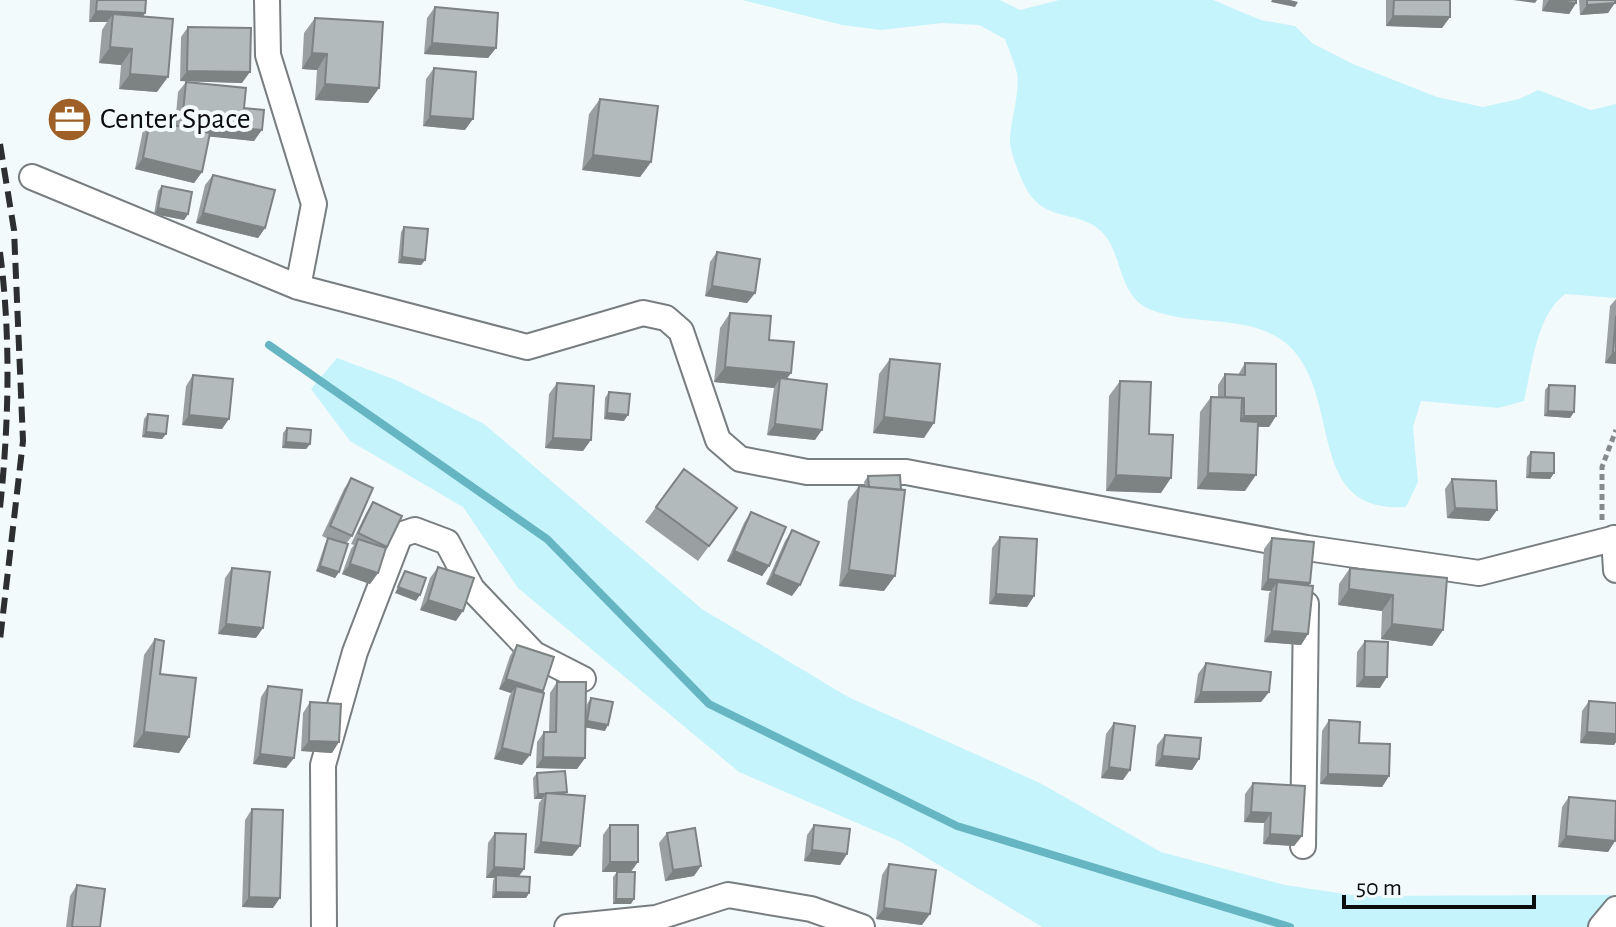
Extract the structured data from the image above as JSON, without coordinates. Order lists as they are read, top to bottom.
{
  "places": {
    "office": ["Center Space"]
  },
  "scale_bar": "50 m"
}
